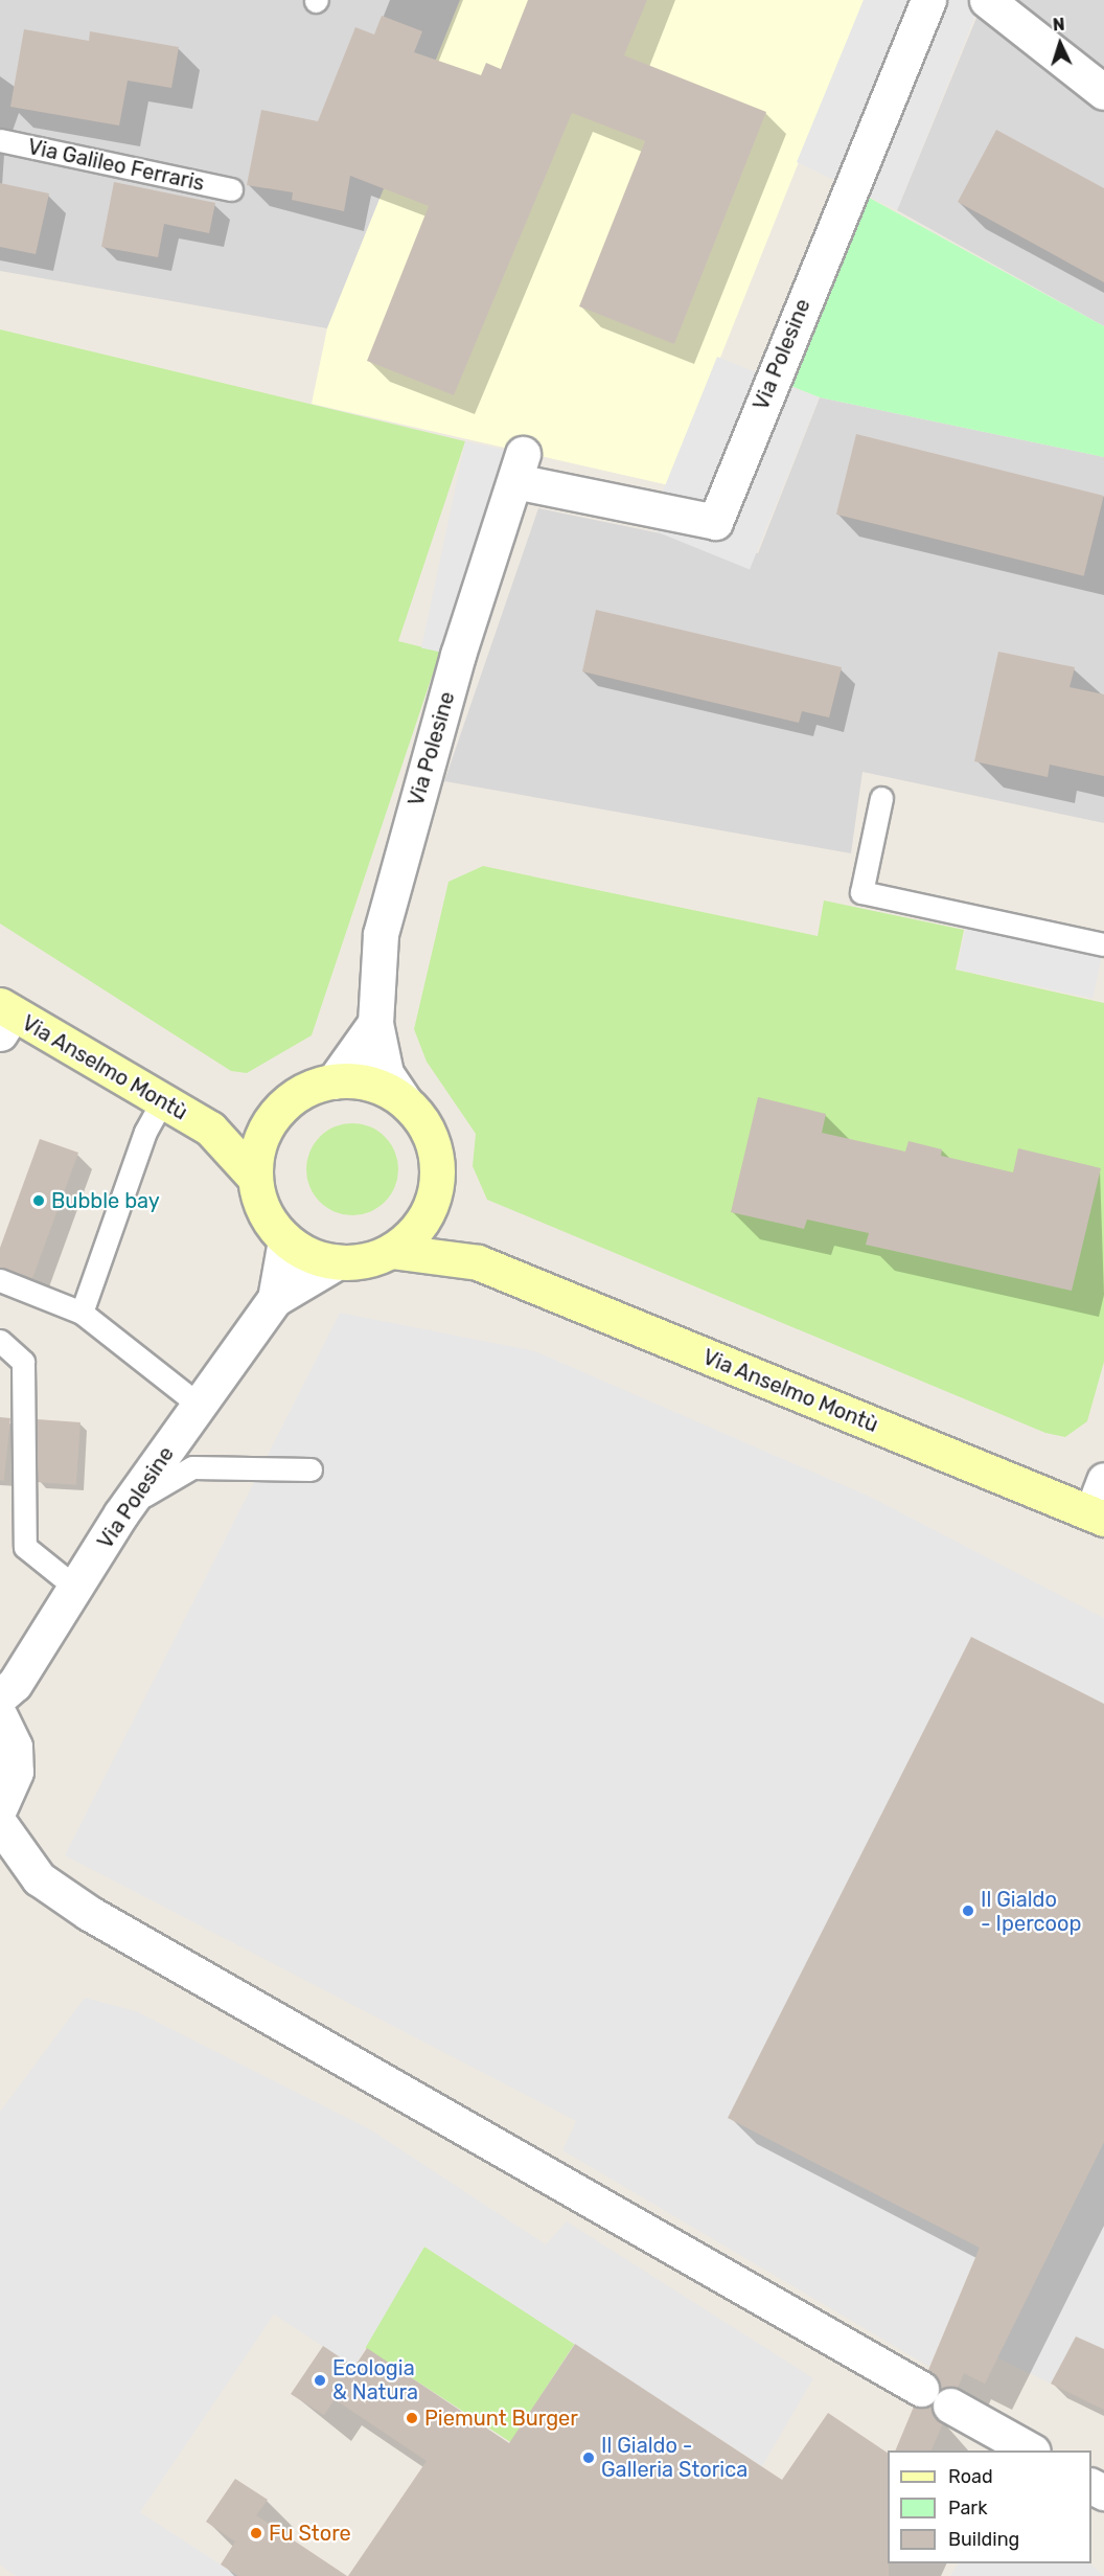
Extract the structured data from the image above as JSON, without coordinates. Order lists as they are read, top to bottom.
{
  "streets": {
    "street": ["Via Polesine", "Via Anselmo Montù"],
    "lane": ["Via Galileo Ferraris"]
  },
  "crossings": [
    ["Via Polesine", "Via Anselmo Montù"]
  ],
  "places": [
    "Bubble bay",
    "Il Gialdo - Ipercoop",
    "Ecologia & Natura",
    "Piemunt Burger",
    "Il Gialdo - Galleria Storica",
    "Fu Store"
  ],
  "legend": ["Road", "Park", "Building"],
  "north": "top"
}
